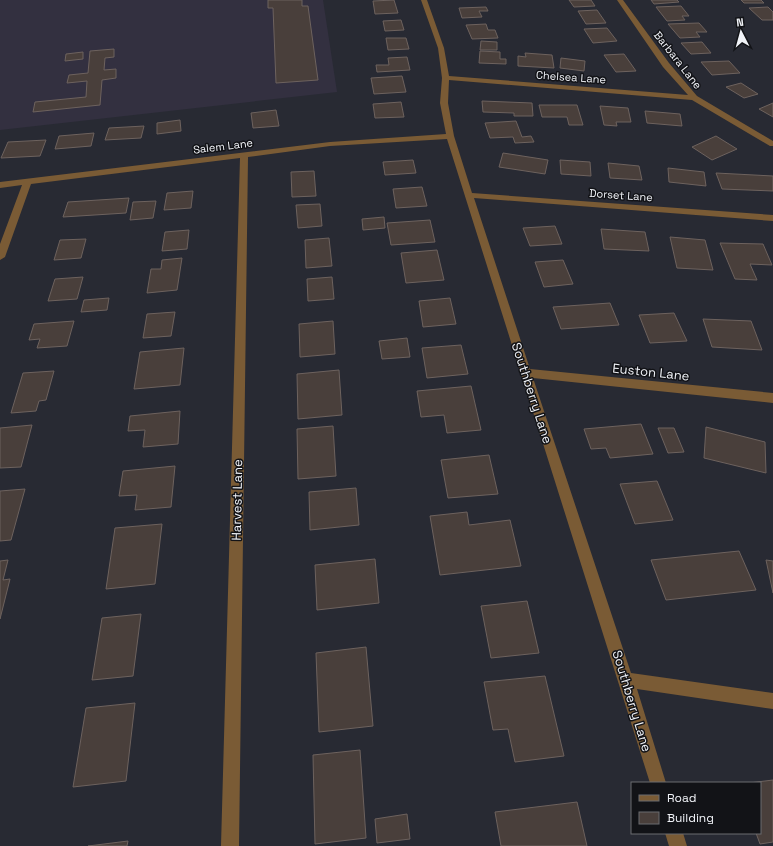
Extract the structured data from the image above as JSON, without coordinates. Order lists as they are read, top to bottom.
{
  "streets": {
    "street": [
      "Barbara Lane",
      "Chelsea Lane",
      "Salem Lane",
      "Dorset Lane",
      "Euston Lane",
      "Southberry Lane",
      "Harvest Lane"
    ]
  },
  "crossings": [
    ["Barbara Lane", "Chelsea Lane"],
    ["Chelsea Lane", "Southberry Lane"],
    ["Salem Lane", "Southberry Lane"],
    ["Salem Lane", "Harvest Lane"],
    ["Dorset Lane", "Southberry Lane"],
    ["Euston Lane", "Southberry Lane"]
  ],
  "legend": ["Road", "Building"],
  "north": "top"
}
